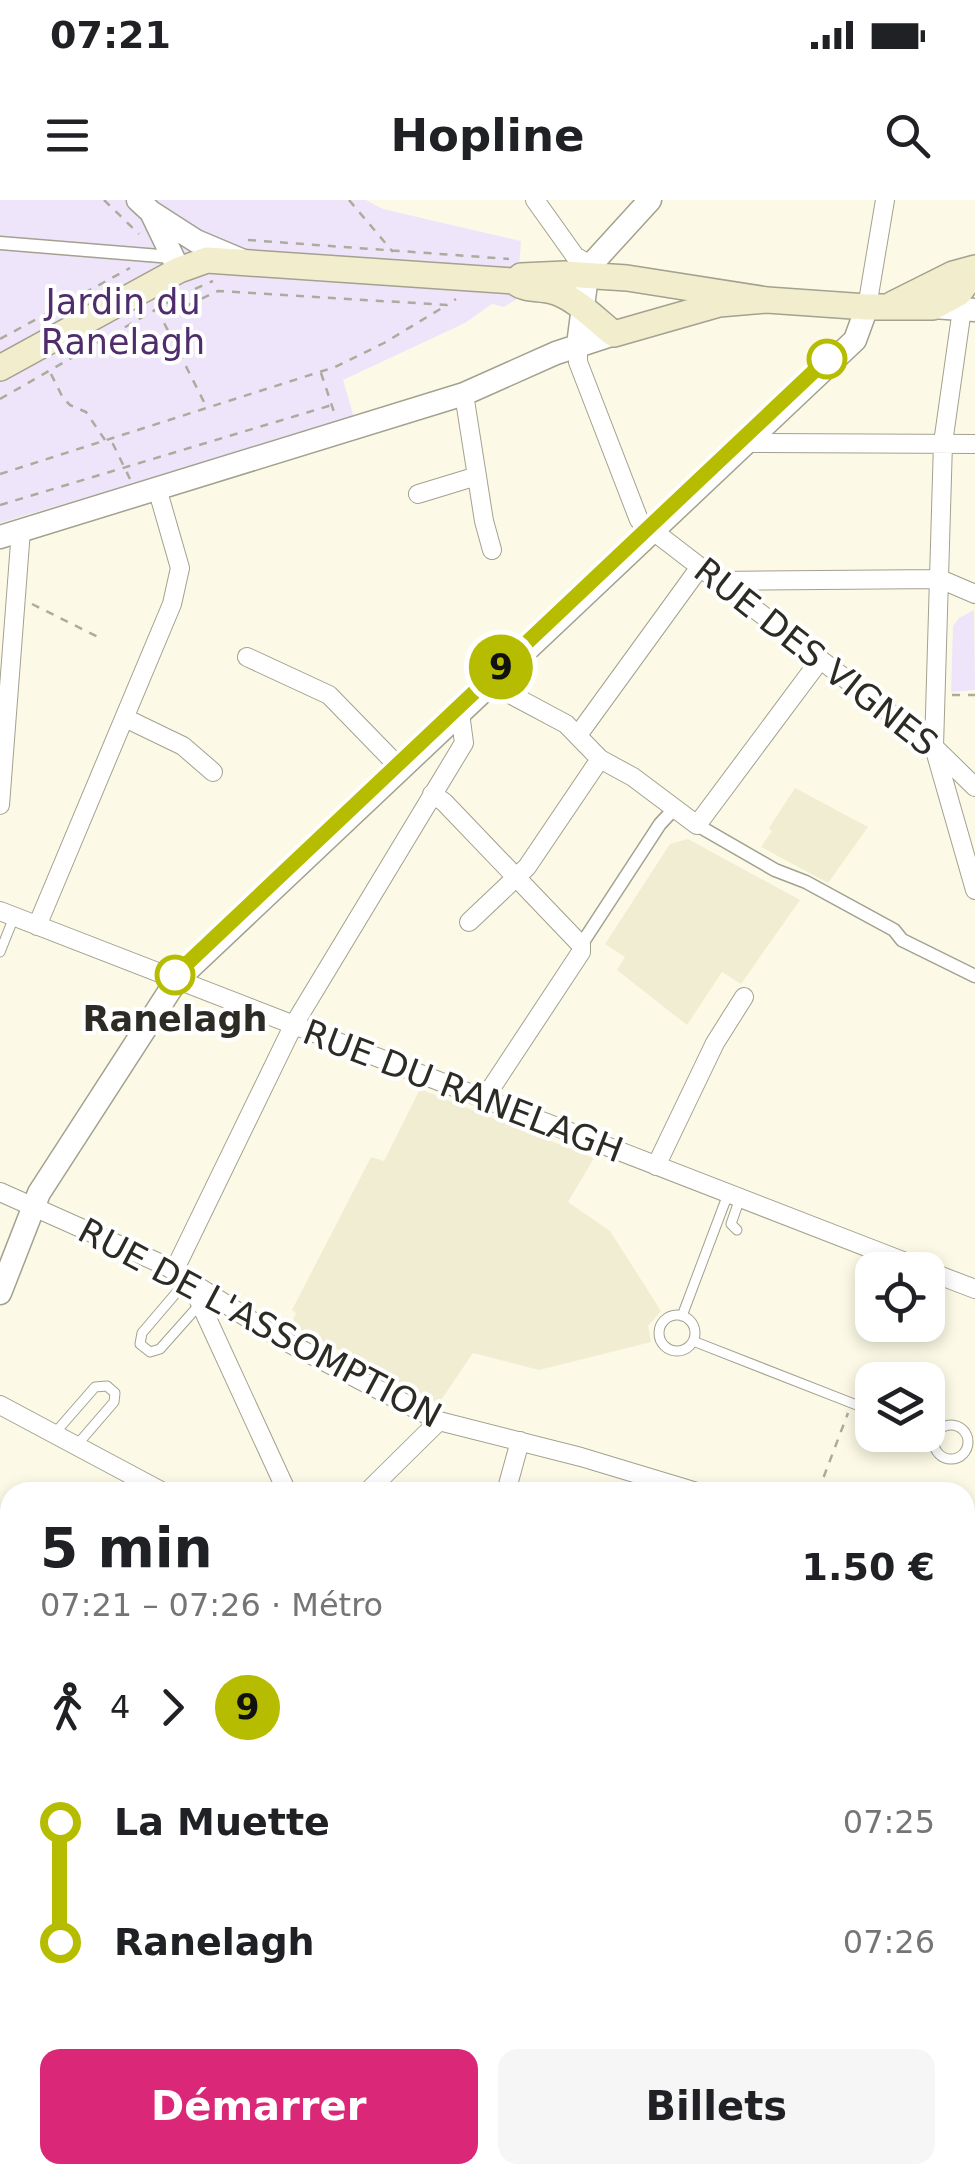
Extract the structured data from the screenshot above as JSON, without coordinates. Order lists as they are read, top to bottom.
{
  "streets": {
    "street": ["RUE DES VIGNES", "RUE DU RANELAGH", "RUE DE L'ASSOMPTION"]
  },
  "parks": ["Jardin du Ranelagh"],
  "places": ["Ranelagh"],
  "lines": ["metro line 9"],
  "page": {
    "status": "07:21",
    "header": "Hopline",
    "on_map": "9",
    "heading": ["5 min", "07:21 – 07:26 · Métro", "1.50 €"],
    "legs": ["4", "9"],
    "list": [
      {
        "name": "La Muette",
        "value": "07:25"
      },
      {
        "name": "Ranelagh",
        "value": "07:26"
      }
    ],
    "buttons": ["Démarrer", "Billets"]
  }
}
